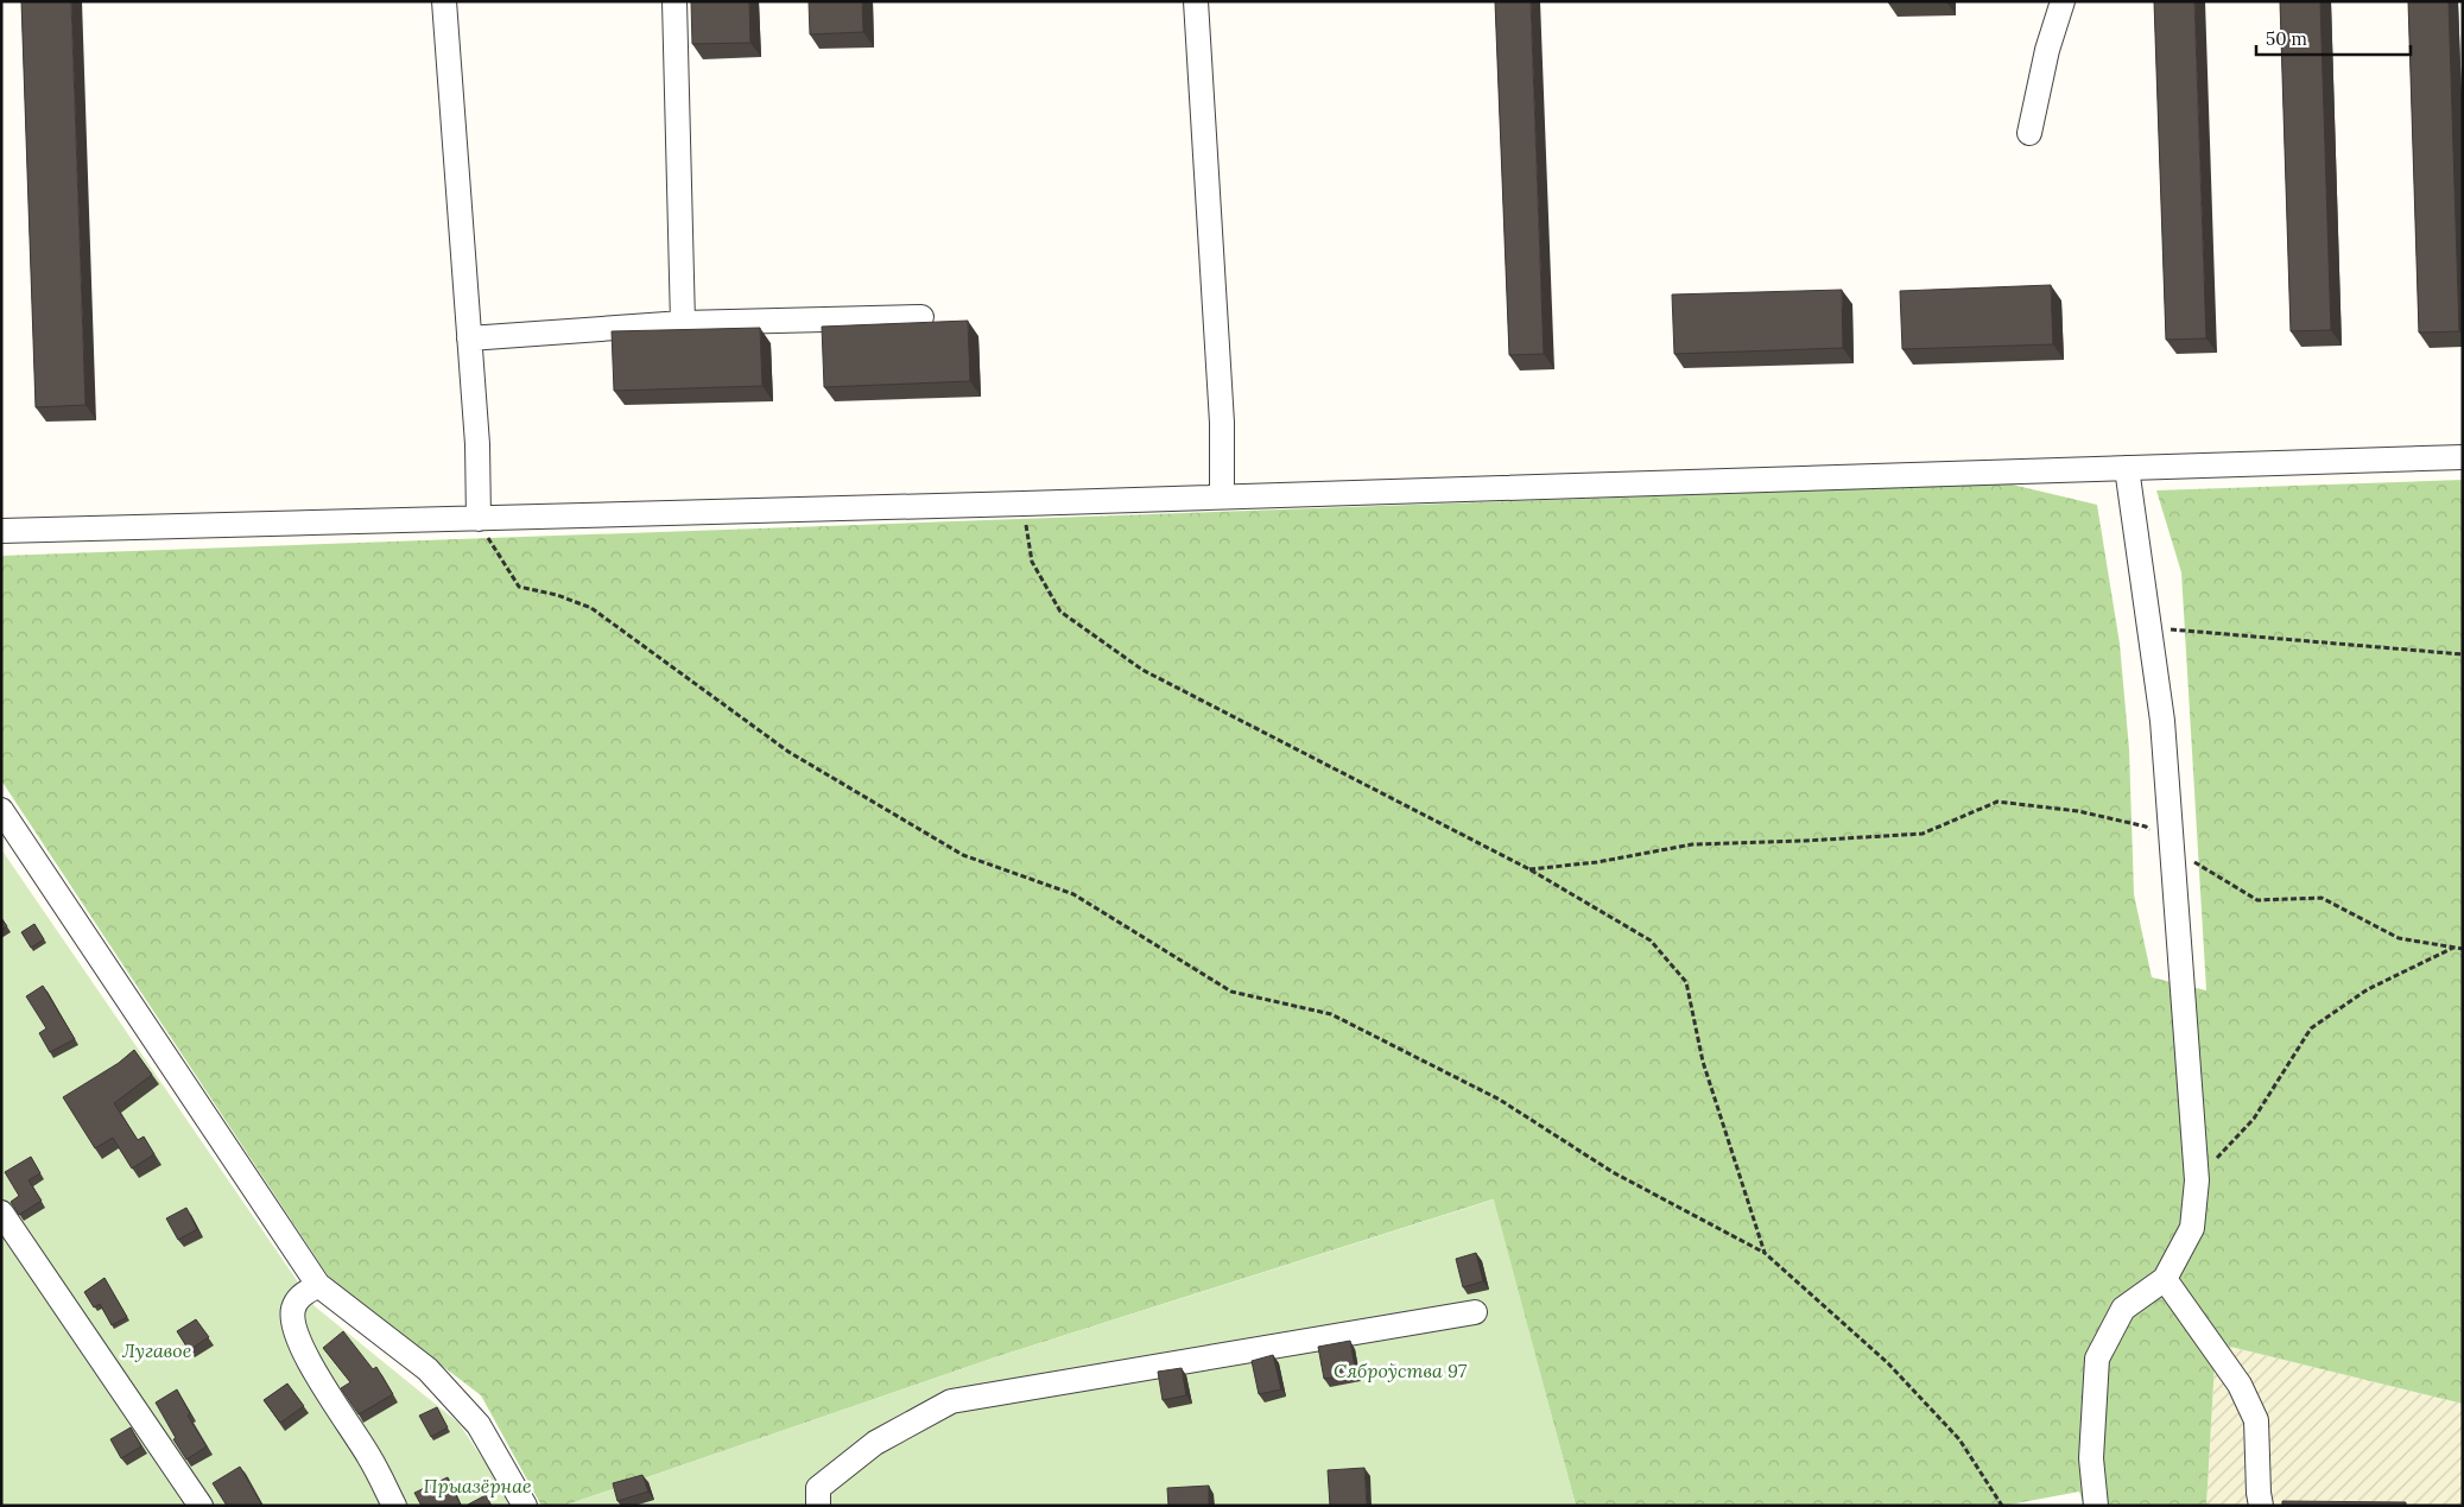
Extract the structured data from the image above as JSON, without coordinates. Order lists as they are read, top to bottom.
{
  "parks": ["Лугавое", "Сяброўства 97", "Прыазёрнае"],
  "scale_bar": "50 m"
}
